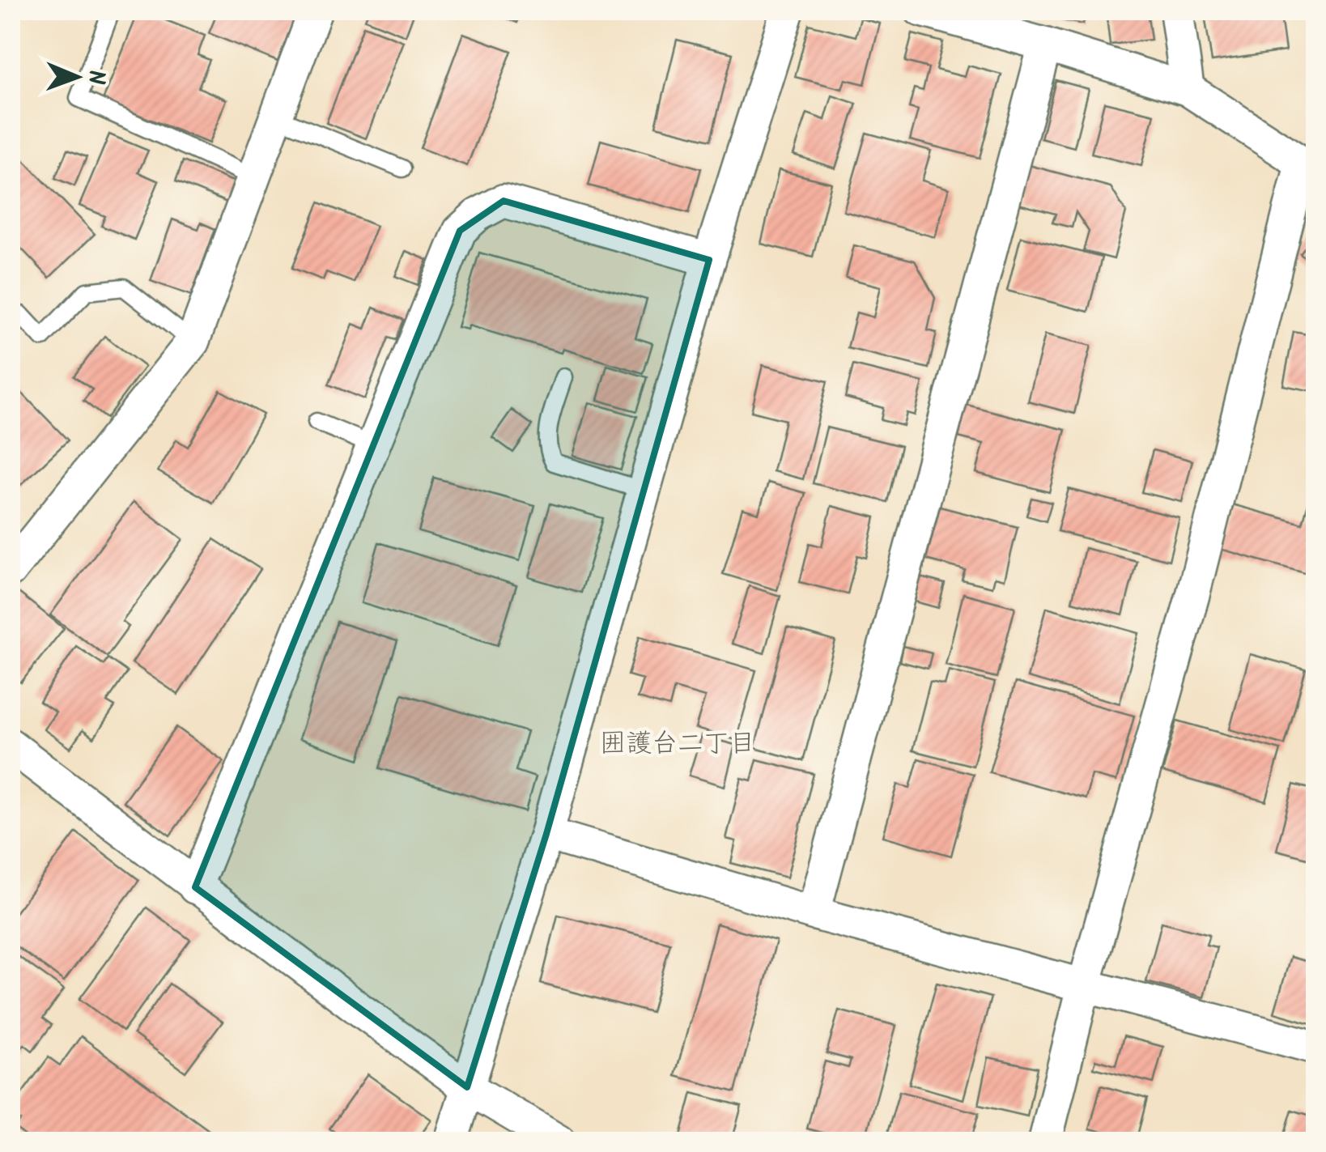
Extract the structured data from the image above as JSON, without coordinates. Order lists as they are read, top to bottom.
{
  "districts": ["囲護台二丁目"],
  "north": "right"
}
